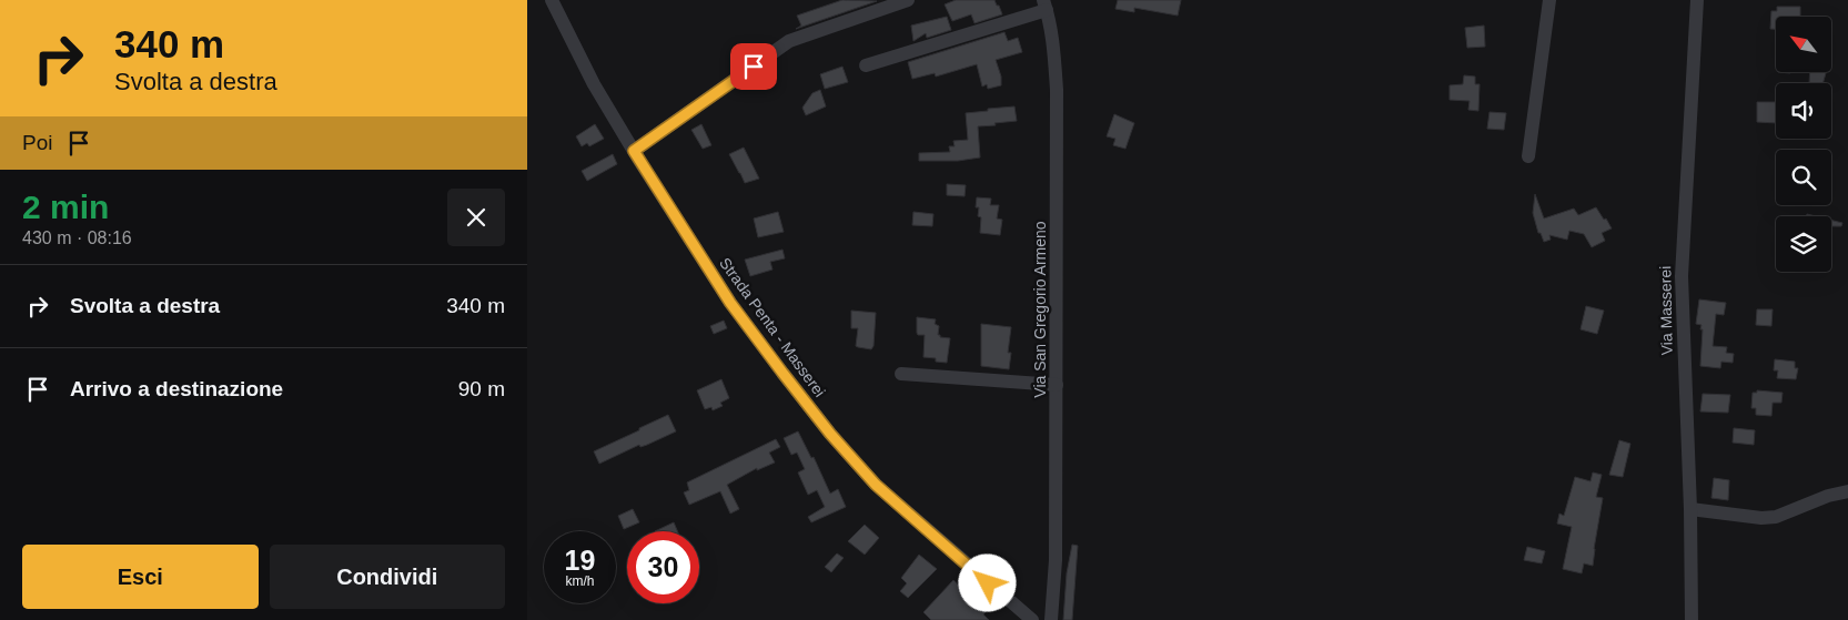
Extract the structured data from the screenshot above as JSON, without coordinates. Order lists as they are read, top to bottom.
{
  "streets": {
    "street": ["Via San Gregorio Armeno", "Via Masserei", "Strada Penta - Masserei"]
  },
  "north": "top left",
  "page": {
    "turn": ["340 m", "Svolta a destra"],
    "then": "Poi",
    "heading": ["2 min", "430 m · 08:16"],
    "list": [
      {
        "name": "Svolta a destra",
        "value": "340 m"
      },
      {
        "name": "Arrivo a destinazione",
        "value": "90 m"
      }
    ],
    "speed": "19 km/h",
    "limit": "30",
    "buttons": ["Esci", "Condividi"]
  }
}
